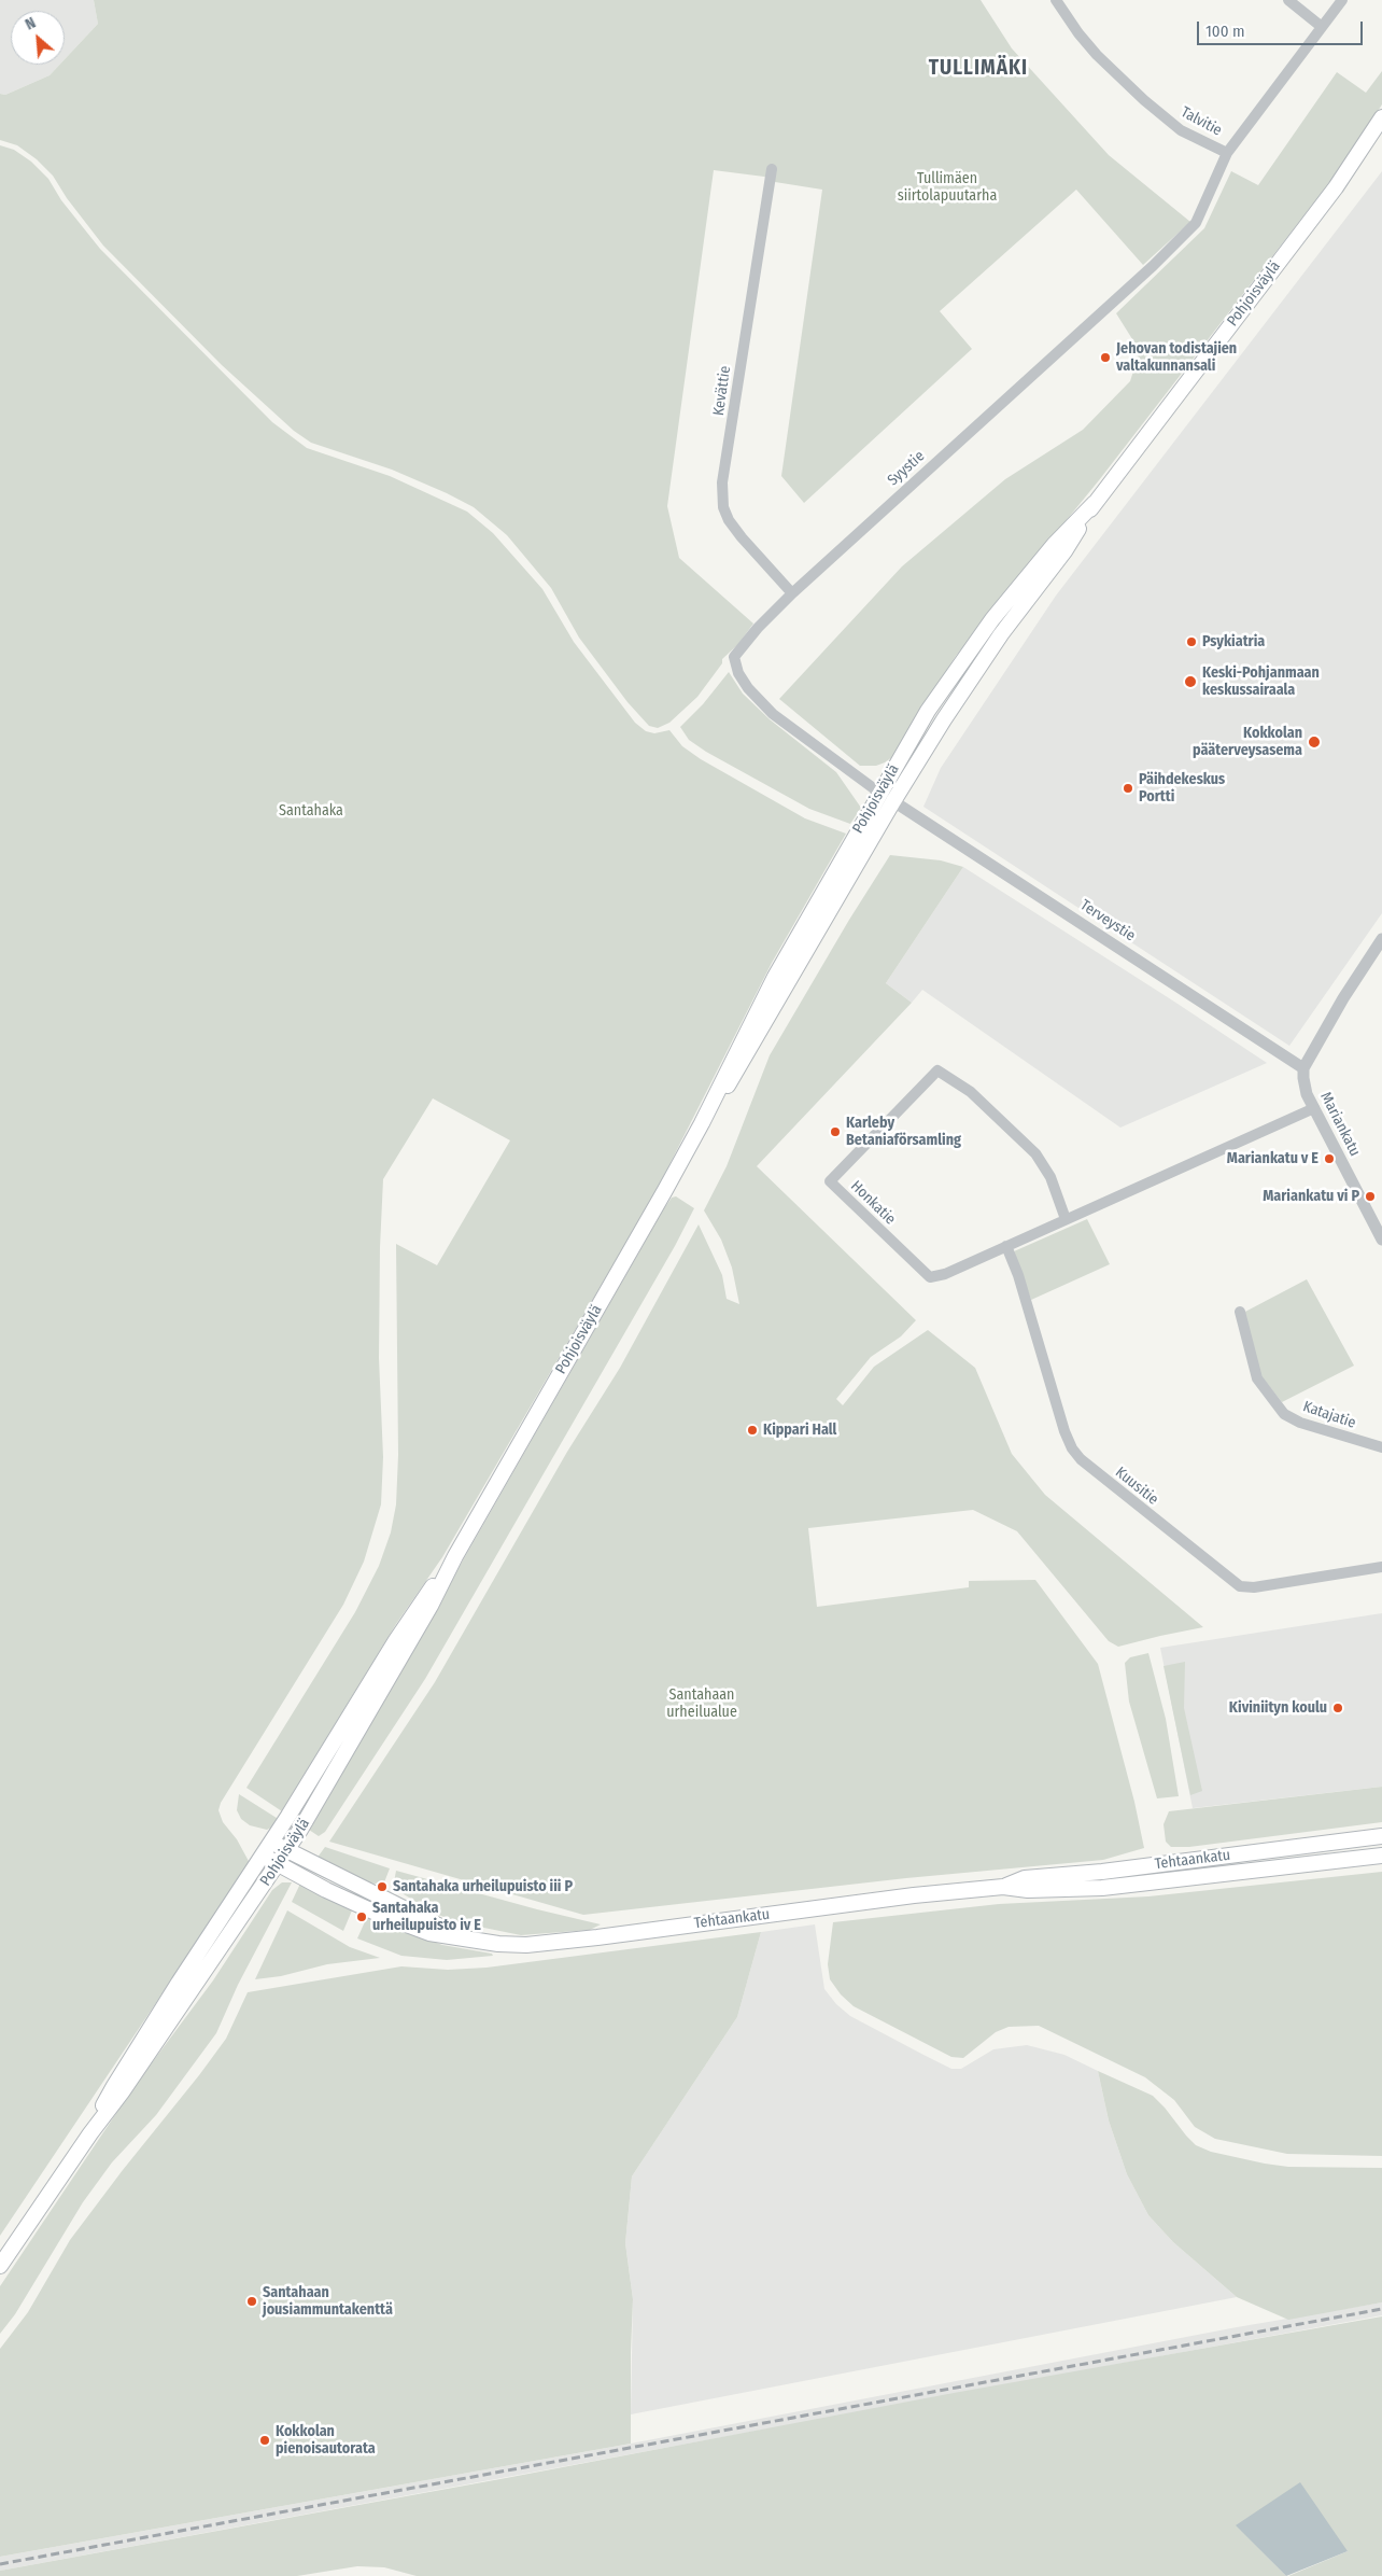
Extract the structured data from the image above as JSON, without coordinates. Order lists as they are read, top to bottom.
{
  "streets": {
    "main road": ["Pohjoisväylä", "Tehtaankatu"],
    "street": [
      "Talvitie",
      "Kevättie",
      "Syystie",
      "Terveystie",
      "Mariankatu",
      "Honkatie",
      "Katajatie",
      "Kuusitie"
    ]
  },
  "crossings": [
    ["Talvitie", "Syystie"],
    ["Pohjoisväylä", "Syystie"],
    ["Pohjoisväylä", "Terveystie"],
    ["Pohjoisväylä", "Tehtaankatu"],
    ["Kevättie", "Syystie"],
    ["Terveystie", "Mariankatu"],
    ["Mariankatu", "Honkatie"],
    ["Honkatie", "Kuusitie"]
  ],
  "districts": ["TULLIMÄKI"],
  "parks": ["Tullimäen siirtolapuutarha", "Santahaka", "Santahaan urheilualue"],
  "places": [
    "Jehovan todistajien valtakunnansali",
    "Psykiatria",
    "Keski-Pohjanmaan keskussairaala",
    "Kokkolan pääterveysasema",
    "Päihdekeskus Portti",
    "Karleby Betaniaförsamling",
    "Mariankatu v E",
    "Mariankatu vi P",
    "Kippari Hall",
    "Kiviniityn koulu",
    "Santahaka urheilupuisto iii P",
    "Santahaka urheilupuisto iv E",
    "Santahaan jousiammuntakenttä",
    "Kokkolan pienoisautorata"
  ],
  "scale_bar": "100 m",
  "north": "top left"
}
